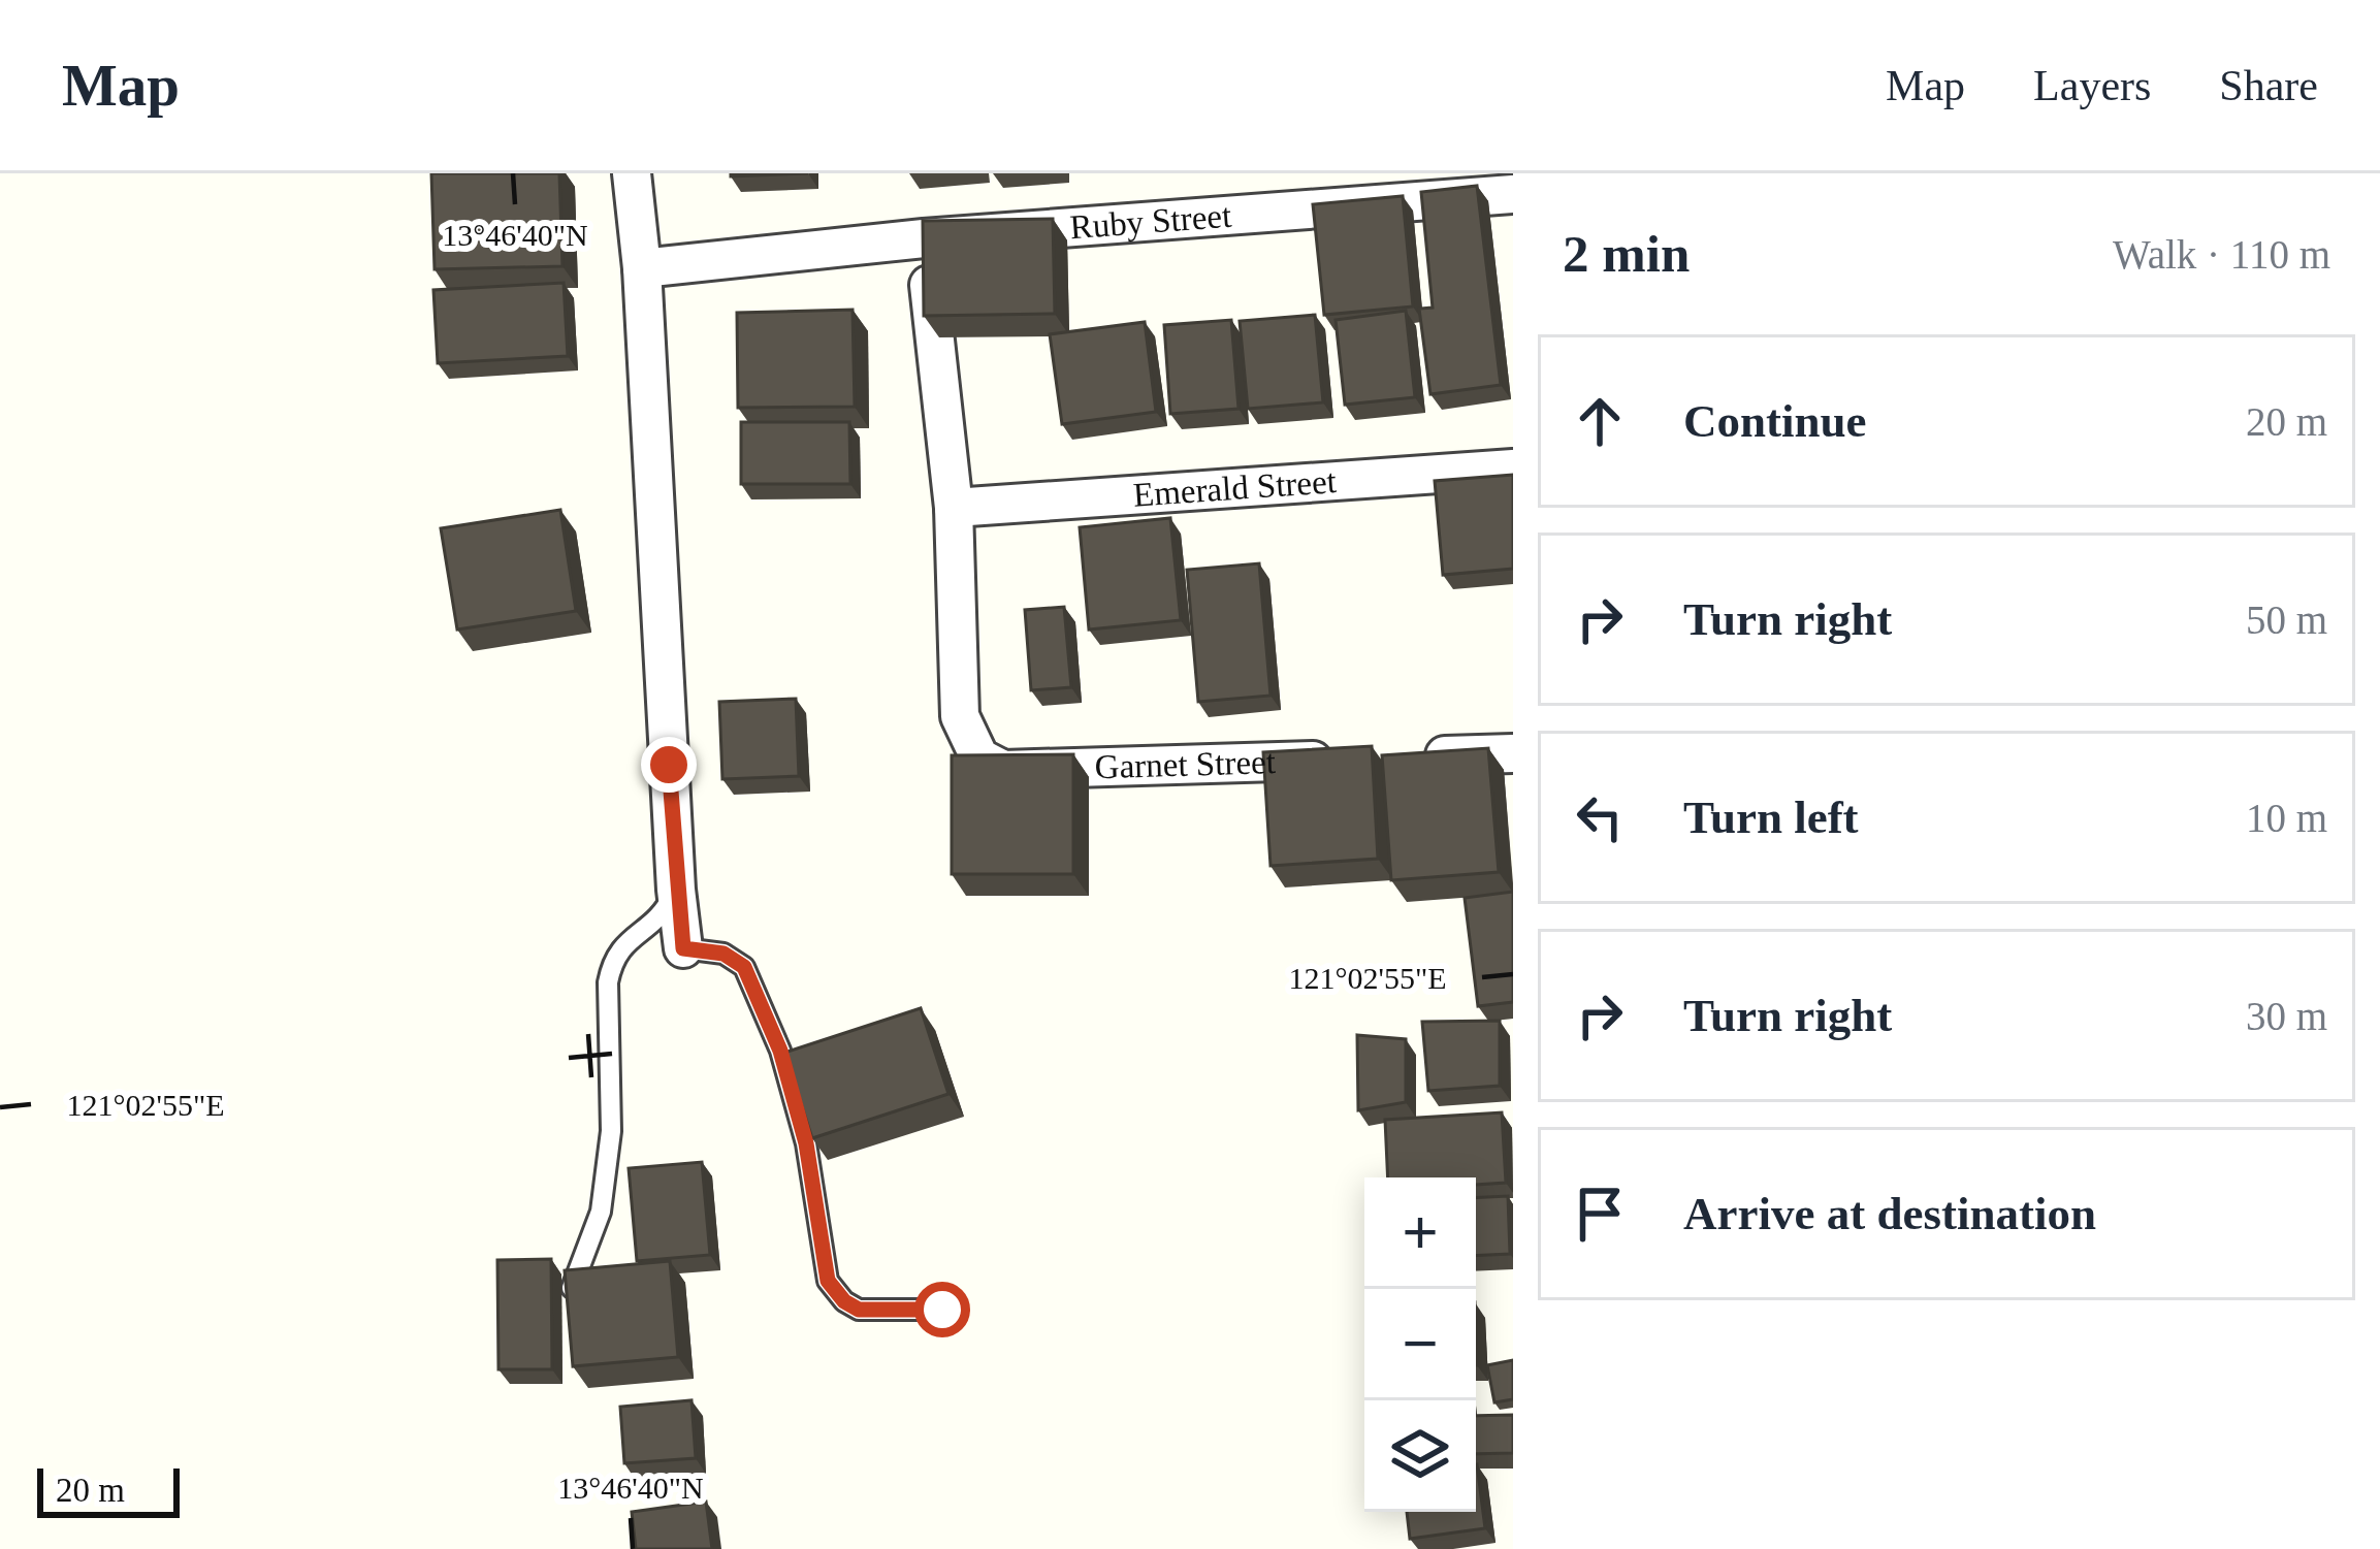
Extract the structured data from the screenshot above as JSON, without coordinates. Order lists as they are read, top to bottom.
{
  "streets": {
    "street": ["Ruby Street", "Emerald Street", "Garnet Street"]
  },
  "crossings": [
    ["Emerald Street", "Garnet Street"]
  ],
  "scale_bar": "20 m",
  "page": {
    "header": "Map",
    "nav": ["Map", "Layers", "Share"],
    "heading": ["2 min", "Walk · 110 m"],
    "list": [
      ["Continue", "20 m"],
      ["Turn right", "50 m"],
      ["Turn left", "10 m"],
      ["Turn right", "30 m"],
      "Arrive at destination"
    ],
    "map_buttons": ["+", "−"],
    "scale": "20 m"
  },
  "coordinates": ["13°46'40\"N", "121°02'55\"E"]
}
